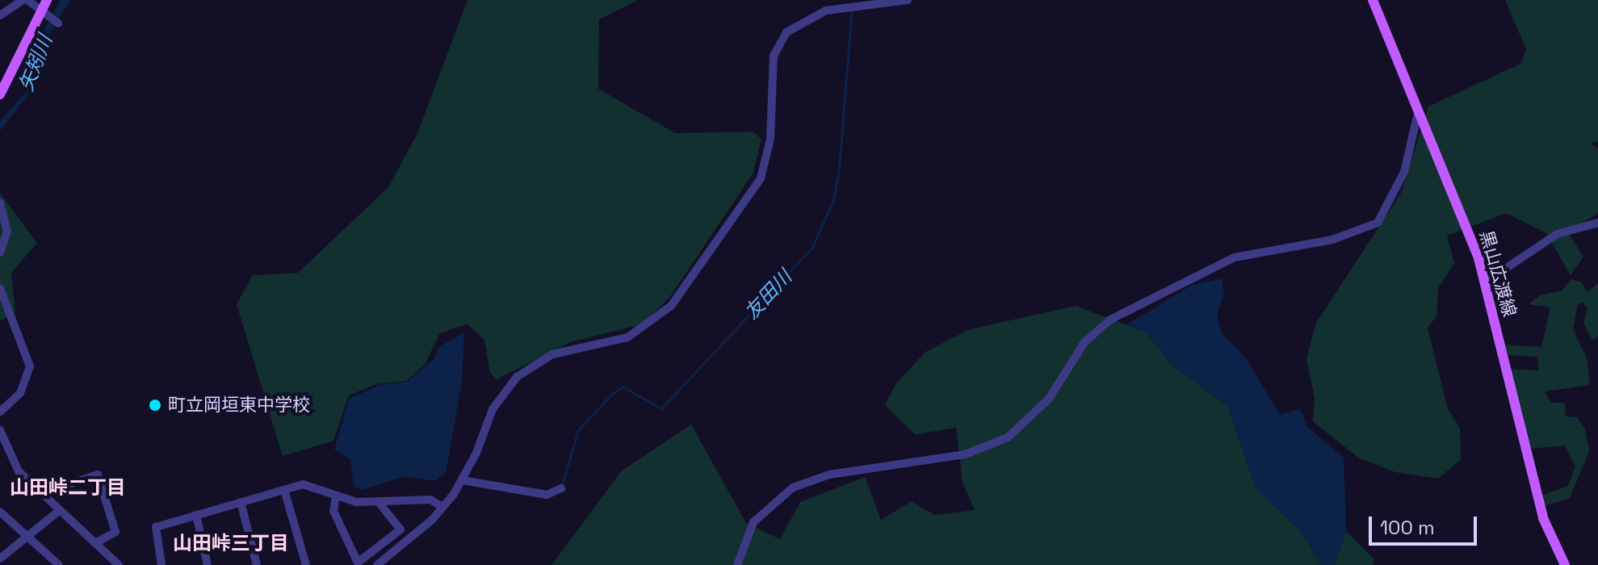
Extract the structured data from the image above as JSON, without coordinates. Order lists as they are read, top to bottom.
{
  "streets": {
    "main road": ["黒山広渡線"]
  },
  "districts": ["山田峠二丁目", "山田峠三丁目"],
  "water": ["矢矧川", "友田川"],
  "places": ["町立岡垣東中学校"],
  "scale_bar": "100 m"
}
